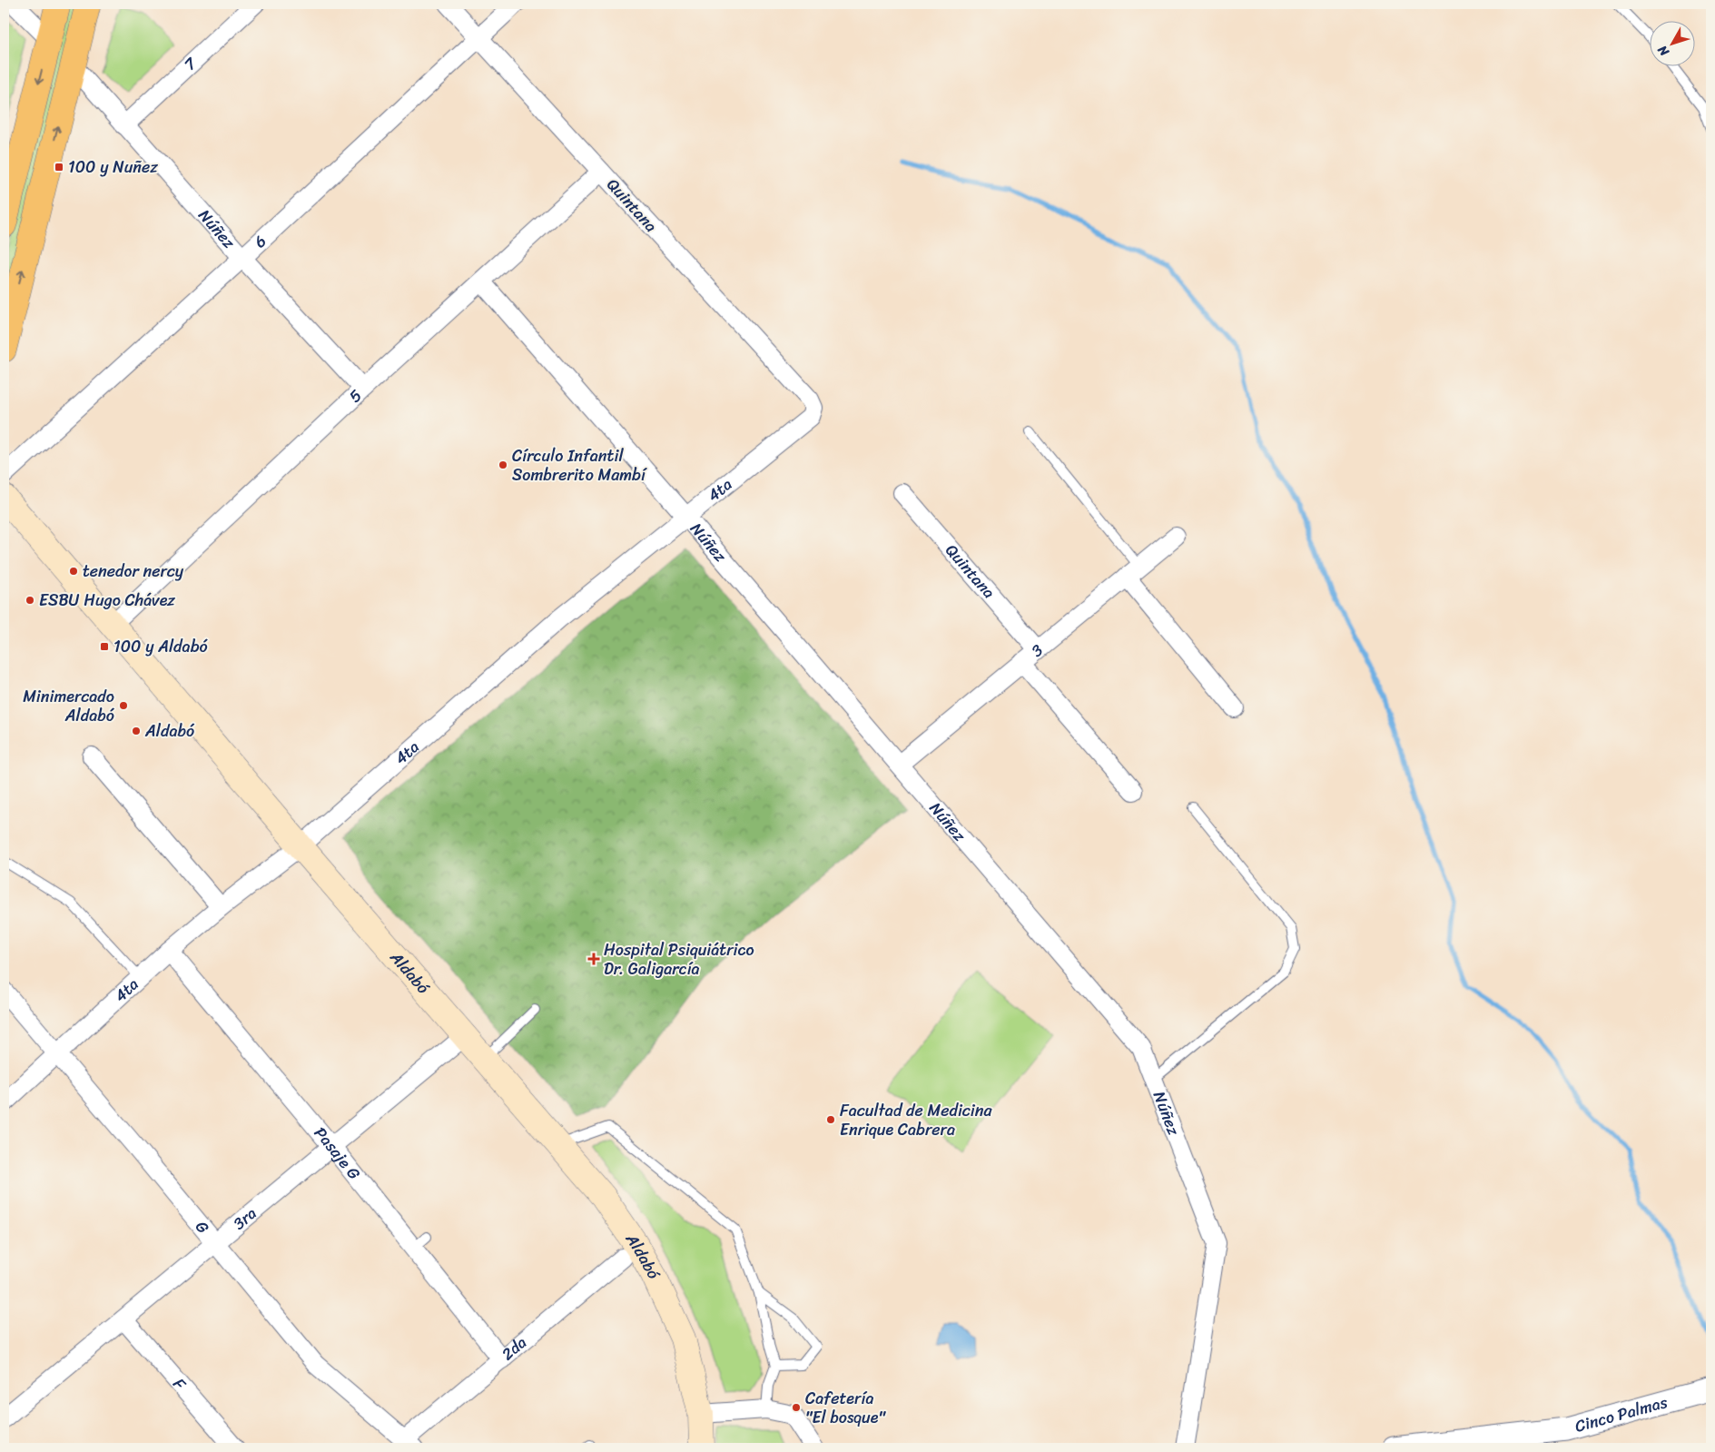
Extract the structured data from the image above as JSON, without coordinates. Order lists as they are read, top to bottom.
{
  "streets": {
    "main road": ["Aldabó"],
    "street": [
      "7",
      "Quintana",
      "Núñez",
      "6",
      "5",
      "4ta",
      "3",
      "Pasaje G",
      "3ra",
      "G",
      "2da",
      "F",
      "Cinco Palmas"
    ]
  },
  "crossings": [
    ["7", "Núñez"],
    ["Quintana", "6"],
    ["Quintana", "5"],
    ["Quintana", "4ta"],
    ["Quintana", "3"],
    ["Núñez", "6"],
    ["Núñez", "5"],
    ["Núñez", "4ta"],
    ["Núñez", "3"],
    ["5", "Aldabó"],
    ["4ta", "Aldabó"],
    ["4ta", "Pasaje G"],
    ["4ta", "G"],
    ["Aldabó", "3ra"],
    ["Pasaje G", "3ra"],
    ["Pasaje G", "2da"],
    ["3ra", "G"],
    ["3ra", "F"],
    ["G", "2da"]
  ],
  "places": {
    "transit": ["100 y Nuñez", "100 y Aldabó"],
    "other": [
      "Círculo Infantil Sombrerito Mambí",
      "tenedor nercy",
      "ESBU Hugo Chávez",
      "Minimercado Aldabó",
      "Aldabó",
      "Facultad de Medicina Enrique Cabrera",
      "Cafetería \"El bosque\""
    ],
    "health": ["Hospital Psiquiátrico Dr. Galigarcía"]
  },
  "north": "bottom left"
}
